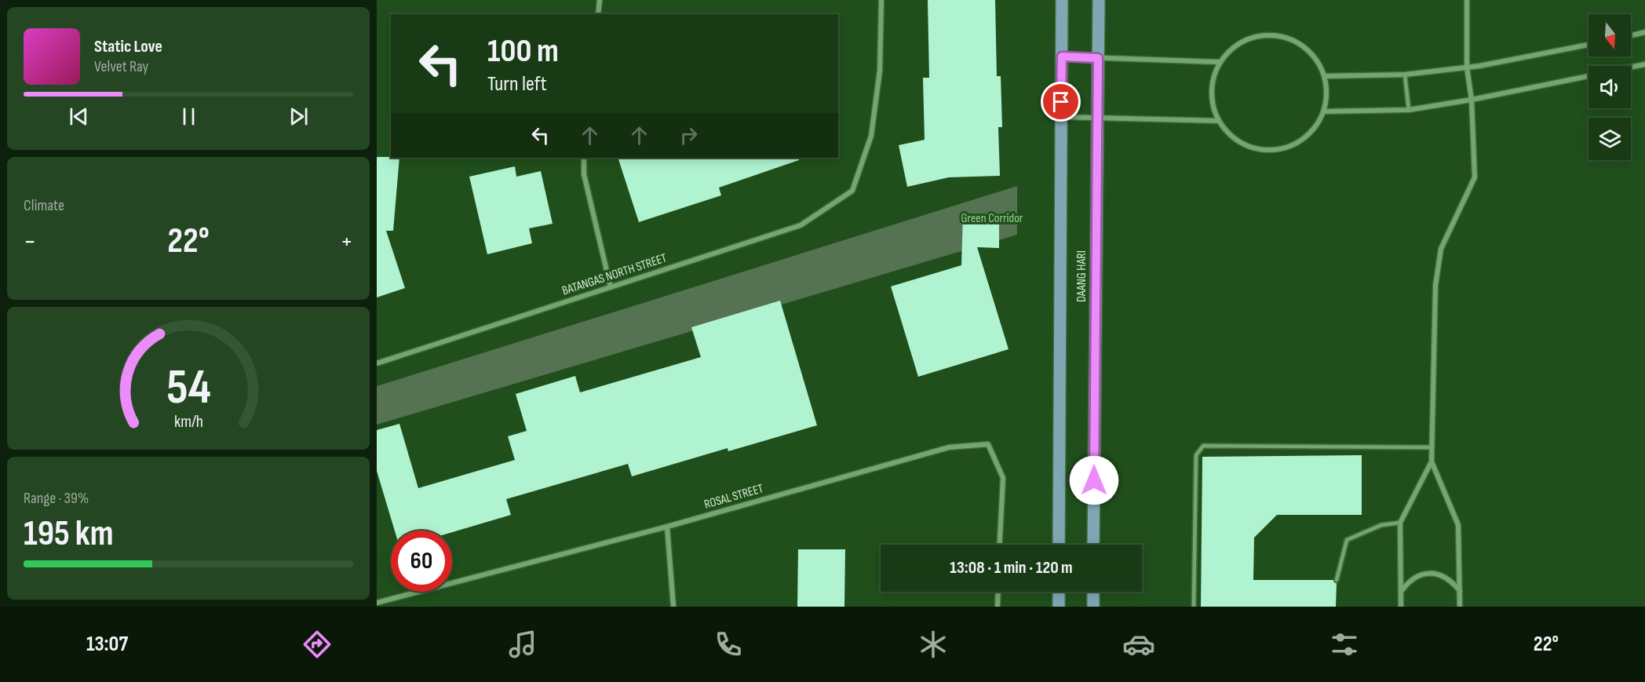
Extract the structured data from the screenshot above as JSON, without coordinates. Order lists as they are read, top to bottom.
{
  "streets": {
    "main road": ["DAANG HARI"],
    "street": ["BATANGAS NORTH STREET", "ROSAL STREET"]
  },
  "parks": ["Green Corridor"],
  "north": "bottom",
  "page": {
    "turn": ["100 m", "Turn left"],
    "song": ["Static Love", "Velvet Ray"],
    "tile": [
      "Climate",
      ["Range · 39%", "195 km"]
    ],
    "heat": ["−", "22°", "+"],
    "limit": "60",
    "trip": "13:08 · 1 min · 120 m",
    "tabs": ["13:07", "22°"],
    "gauge": ["54", "km/h"]
  }
}
